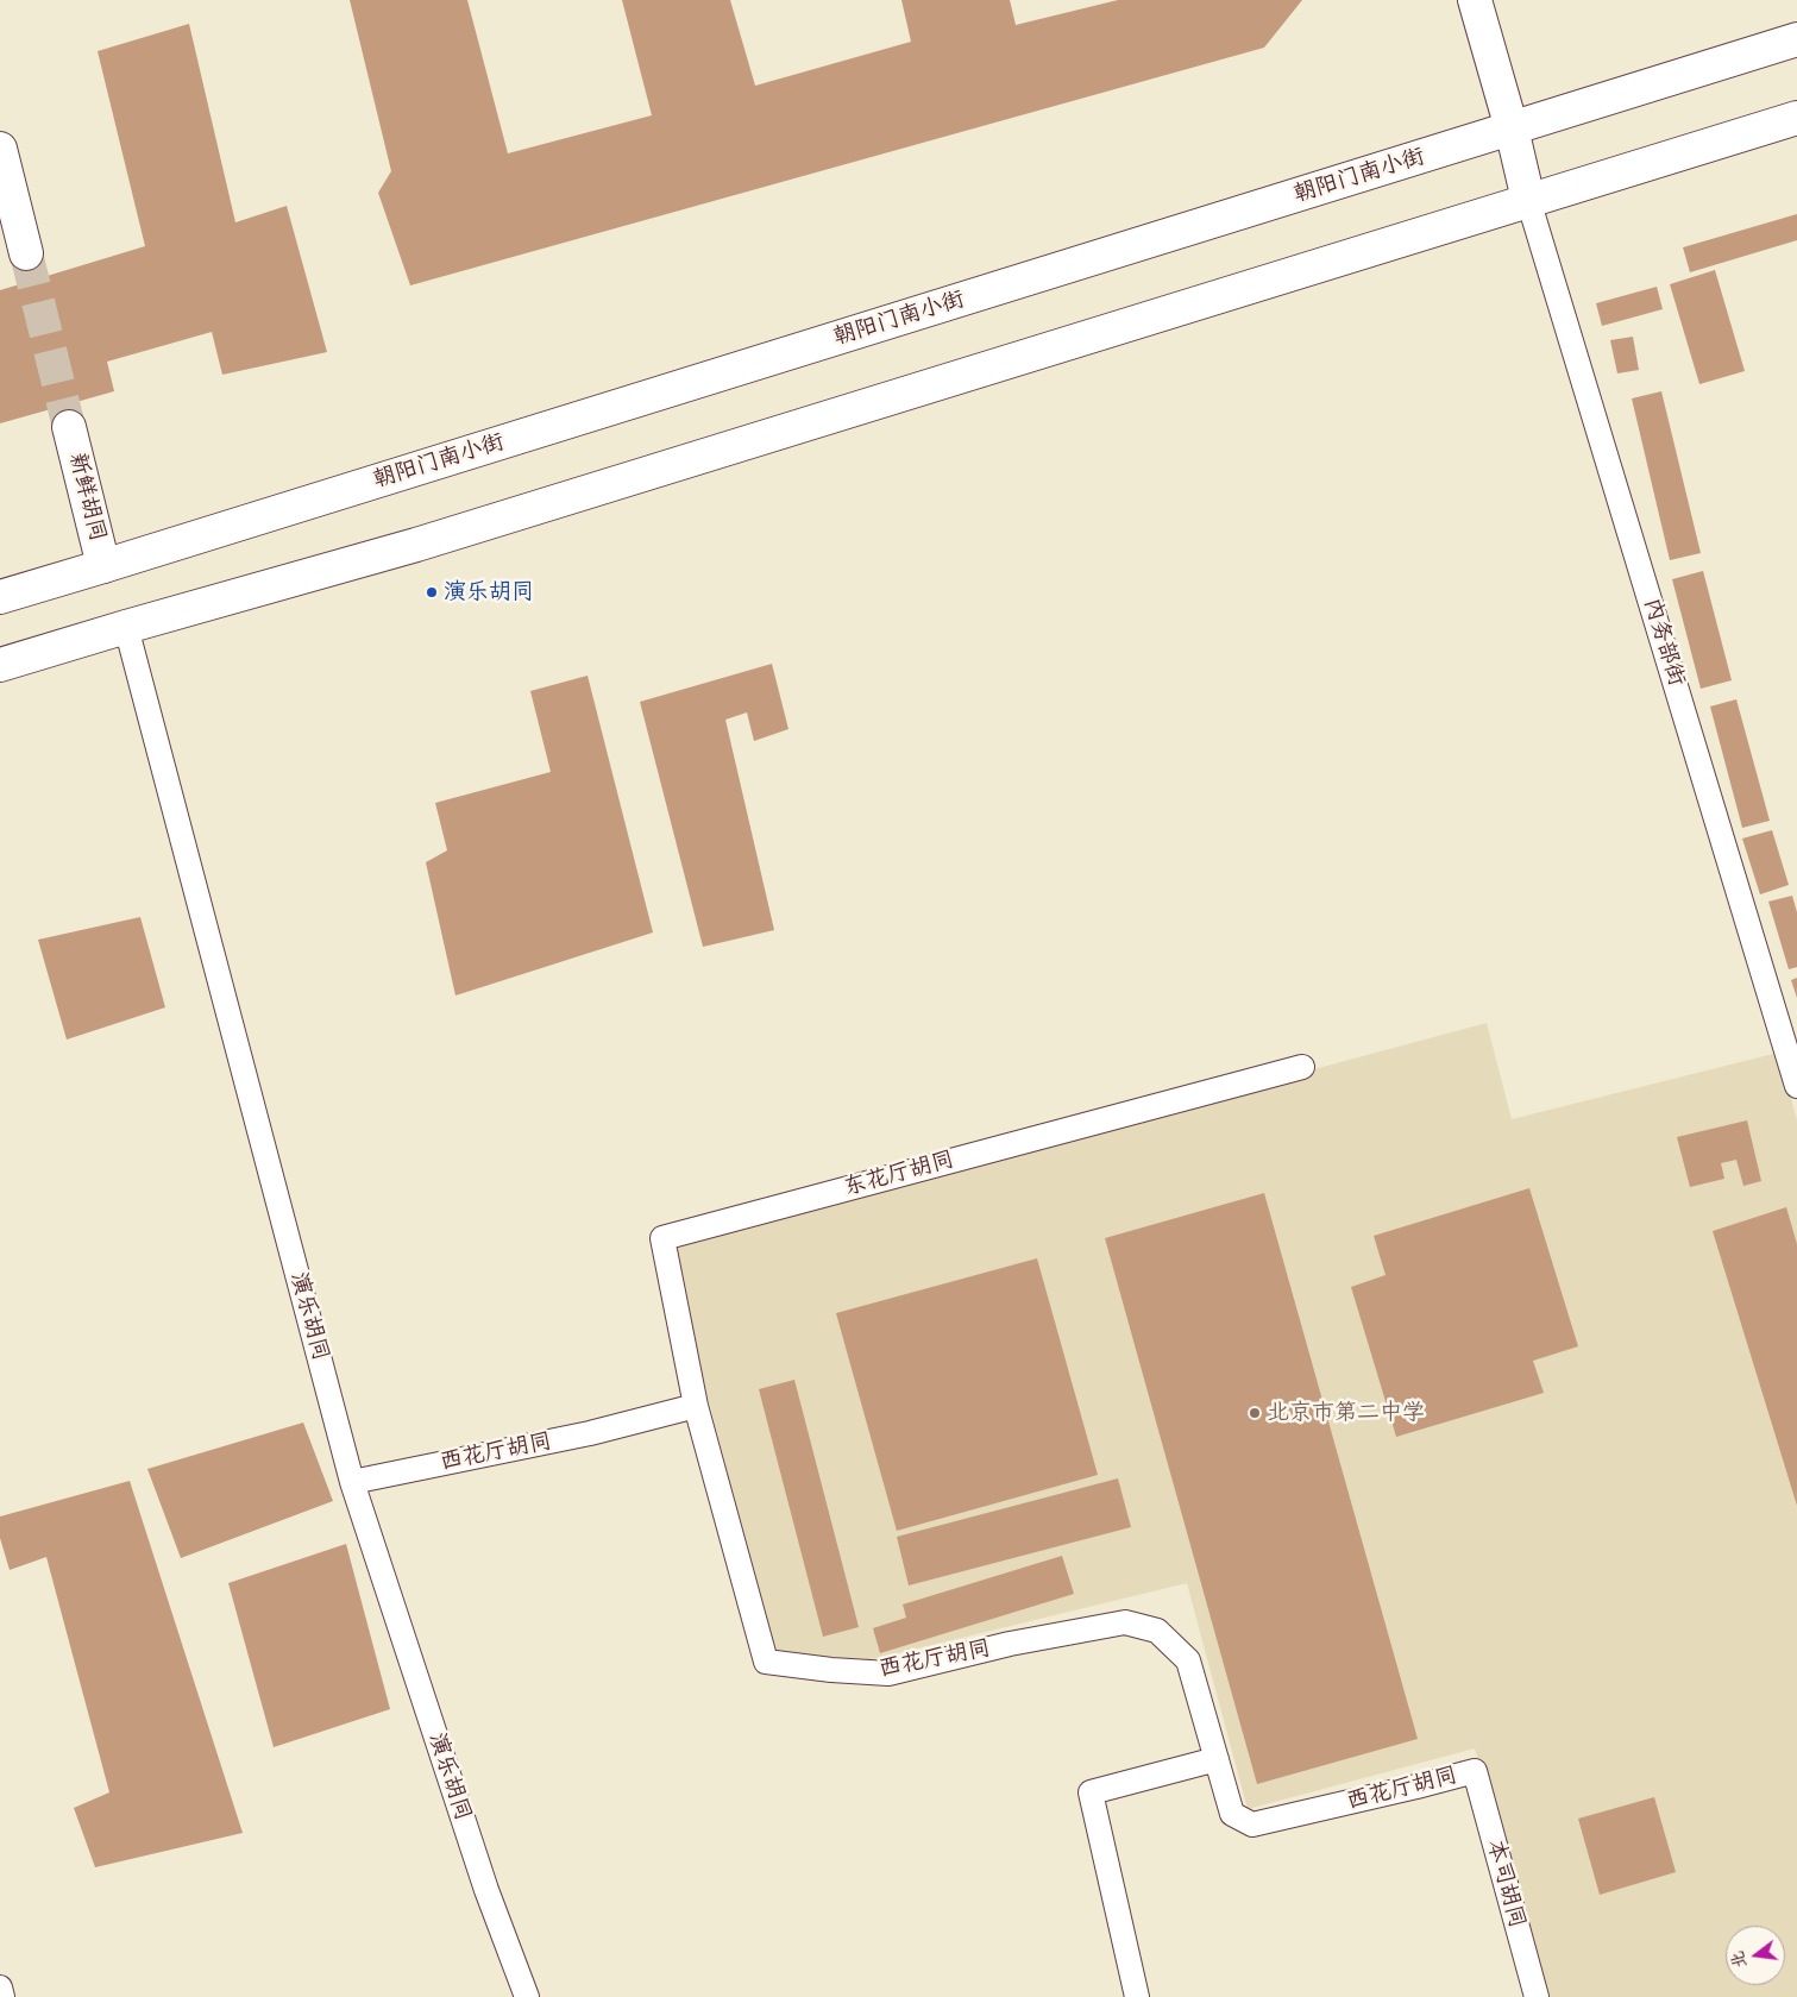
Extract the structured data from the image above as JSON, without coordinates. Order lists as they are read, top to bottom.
{
  "streets": {
    "main road": ["朝阳门南小街", "新鲜胡同"],
    "lane": [
      "内务部街",
      "东花厅胡同",
      "演乐胡同",
      "西花厅胡同",
      "本司胡同"
    ]
  },
  "crossings": [
    ["朝阳门南小街", "新鲜胡同"],
    ["东花厅胡同", "西花厅胡同"],
    ["演乐胡同", "西花厅胡同"],
    ["西花厅胡同", "本司胡同"]
  ],
  "places": ["演乐胡同", "北京市第二中学"],
  "north": "left"
}
